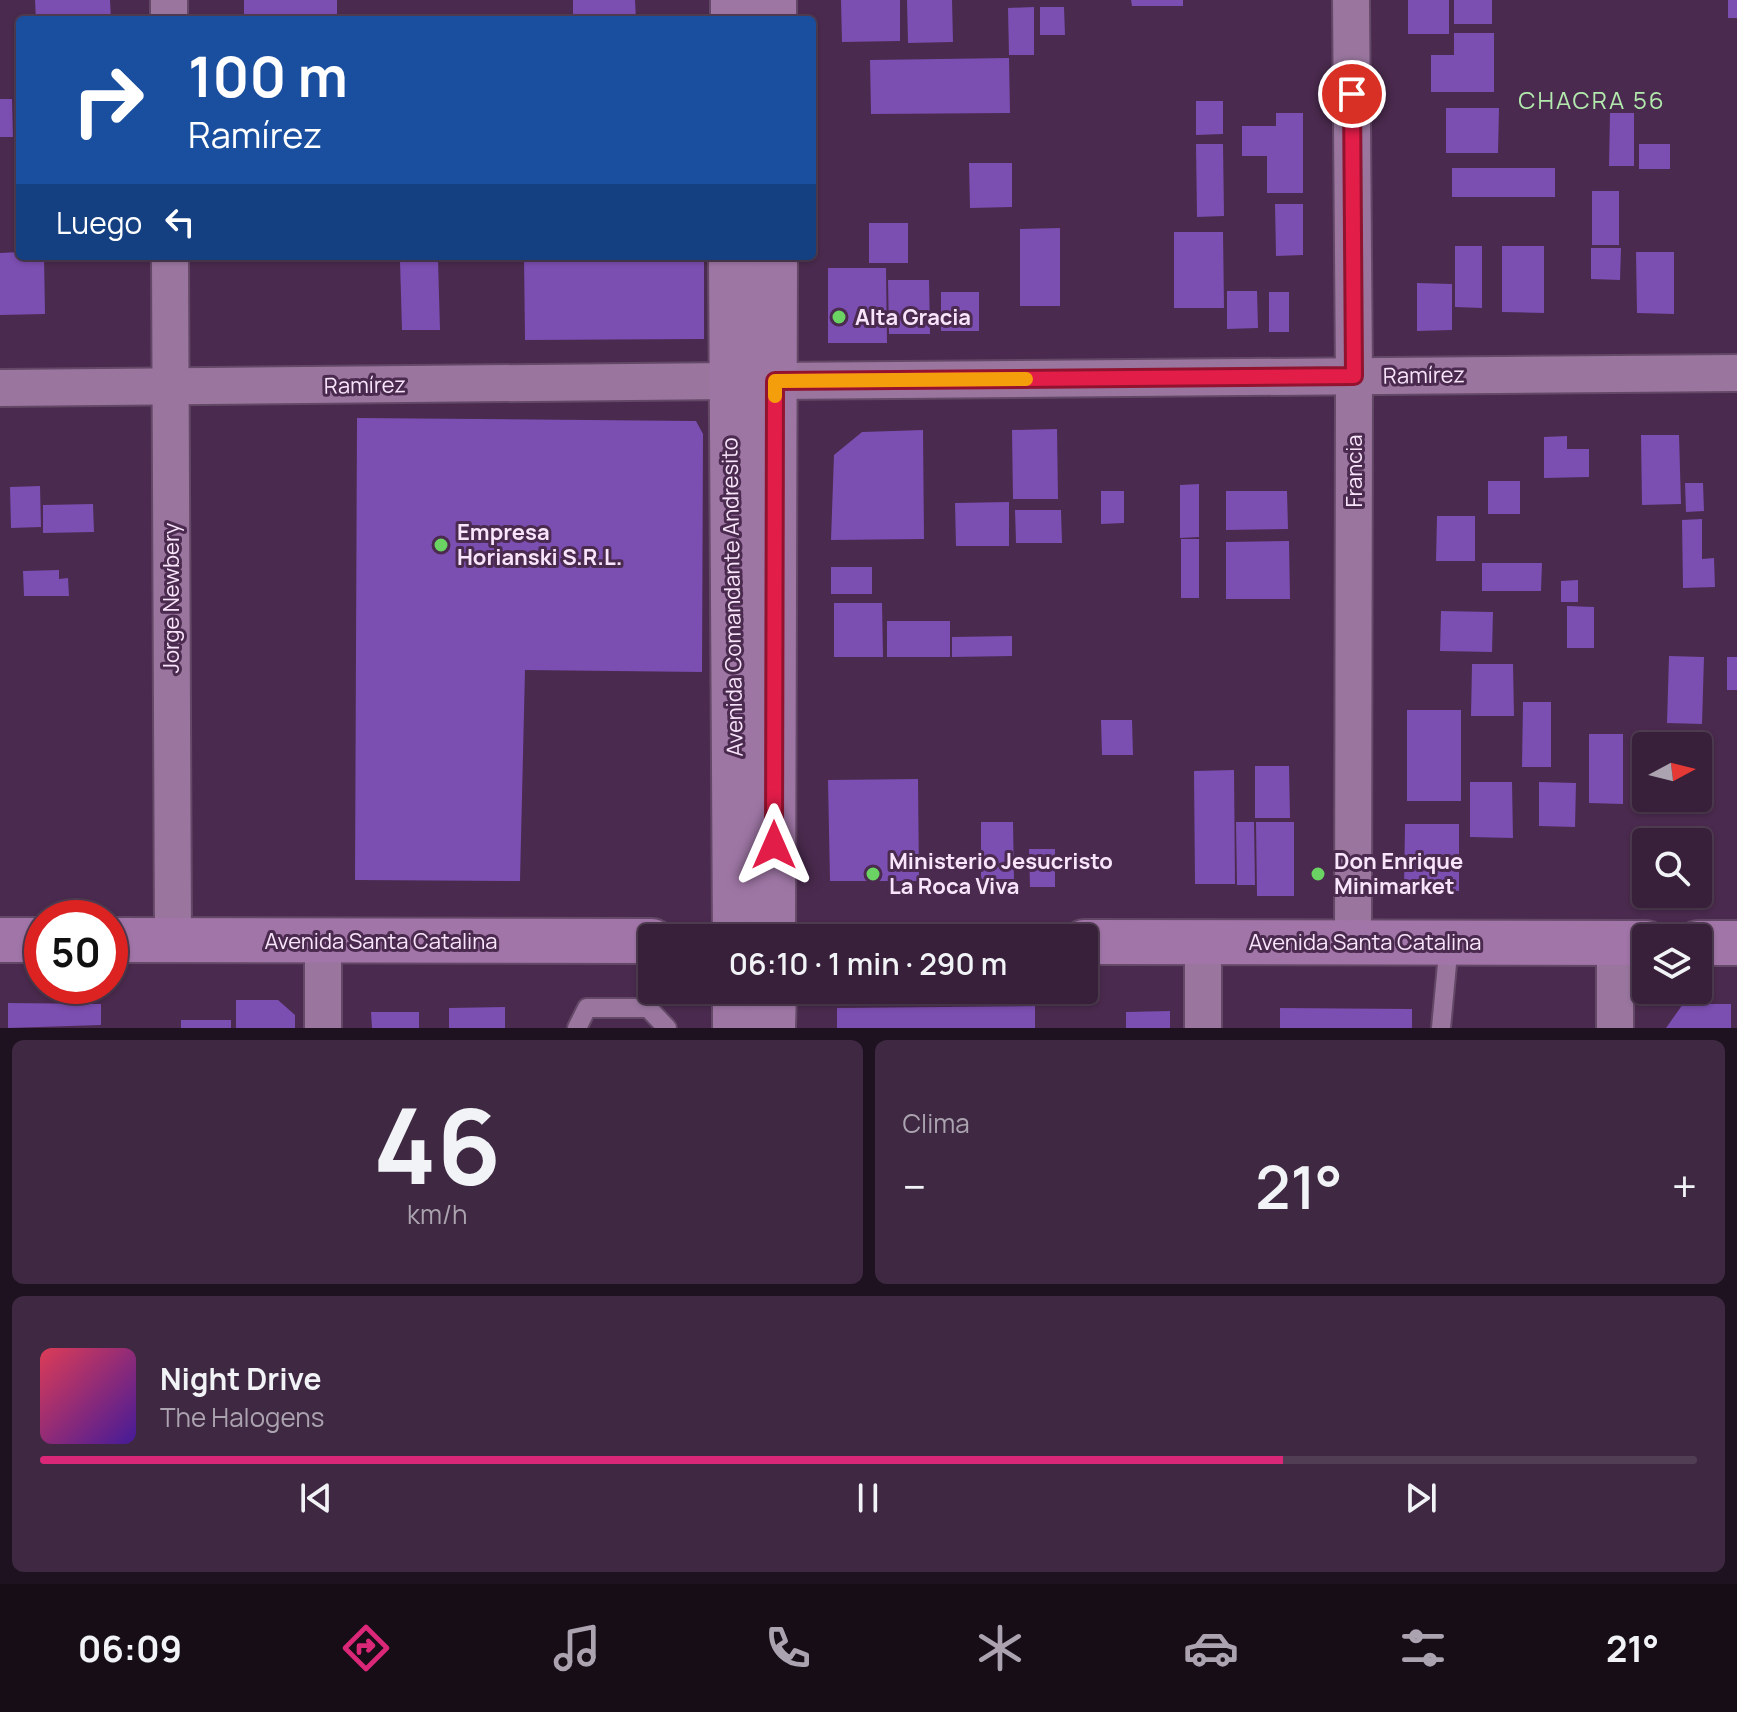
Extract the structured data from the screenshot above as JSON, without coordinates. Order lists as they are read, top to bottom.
{
  "streets": {
    "main road": ["Avenida Comandante Andresito", "Avenida Santa Catalina"],
    "street": ["Ramírez", "Francia", "Jorge Newbery"]
  },
  "crossings": [
    ["Ramírez", "Francia"],
    ["Ramírez", "Avenida Comandante Andresito"],
    ["Ramírez", "Jorge Newbery"],
    ["Francia", "Avenida Santa Catalina"],
    ["Jorge Newbery", "Avenida Santa Catalina"]
  ],
  "districts": ["CHACRA 56"],
  "places": [
    "Alta Gracia",
    "Empresa Horianski S.R.L.",
    "Ministerio Jesucristo La Roca Viva",
    "Don Enrique Minimarket"
  ],
  "north": "right",
  "page": {
    "turn": ["100 m", "Ramírez"],
    "then": "Luego",
    "limit": "50",
    "trip": "06:10 · 1 min · 290 m",
    "tile": [
      ["46", "km/h"],
      "Clima"
    ],
    "heat": ["−", "21°", "+"],
    "song": ["Night Drive", "The Halogens"],
    "tabs": ["06:09", "21°"]
  }
}
